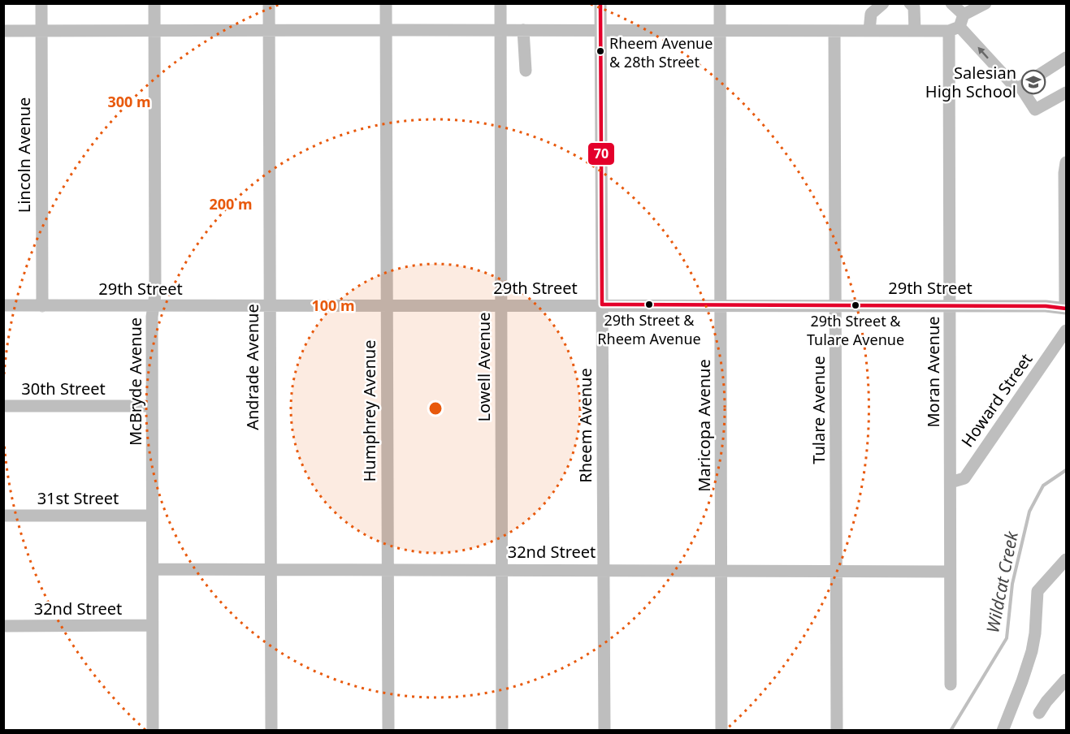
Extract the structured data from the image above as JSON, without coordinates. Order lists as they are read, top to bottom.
{
  "streets": {
    "street": [
      "Lincoln Avenue",
      "29th Street",
      "Andrade Avenue",
      "Lowell Avenue",
      "Moran Avenue",
      "McBryde Avenue",
      "30th Street",
      "Howard Street",
      "Tulare Avenue",
      "Humphrey Avenue",
      "Rheem Avenue",
      "Maricopa Avenue",
      "31st Street",
      "32nd Street"
    ]
  },
  "crossings": [
    ["Lincoln Avenue", "29th Street"],
    ["29th Street", "Andrade Avenue"],
    ["29th Street", "Lowell Avenue"],
    ["29th Street", "Moran Avenue"],
    ["29th Street", "McBryde Avenue"],
    ["29th Street", "Tulare Avenue"],
    ["29th Street", "Humphrey Avenue"],
    ["29th Street", "Rheem Avenue"],
    ["29th Street", "Maricopa Avenue"],
    ["Andrade Avenue", "32nd Street"],
    ["Lowell Avenue", "32nd Street"],
    ["Moran Avenue", "Howard Street"],
    ["Moran Avenue", "32nd Street"],
    ["McBryde Avenue", "30th Street"],
    ["McBryde Avenue", "31st Street"],
    ["McBryde Avenue", "32nd Street"],
    ["Tulare Avenue", "32nd Street"],
    ["Humphrey Avenue", "32nd Street"],
    ["Rheem Avenue", "32nd Street"],
    ["Maricopa Avenue", "32nd Street"]
  ],
  "water": ["Wildcat Creek"],
  "places": {
    "other": ["Rheem Avenue & 28th Street", "29th Street & Rheem Avenue", "29th Street & Tulare Avenue"],
    "school or university": ["Salesian High School"]
  },
  "lines": ["transit line 70"],
  "rings": ["300 m", "200 m", "100 m"]
}
